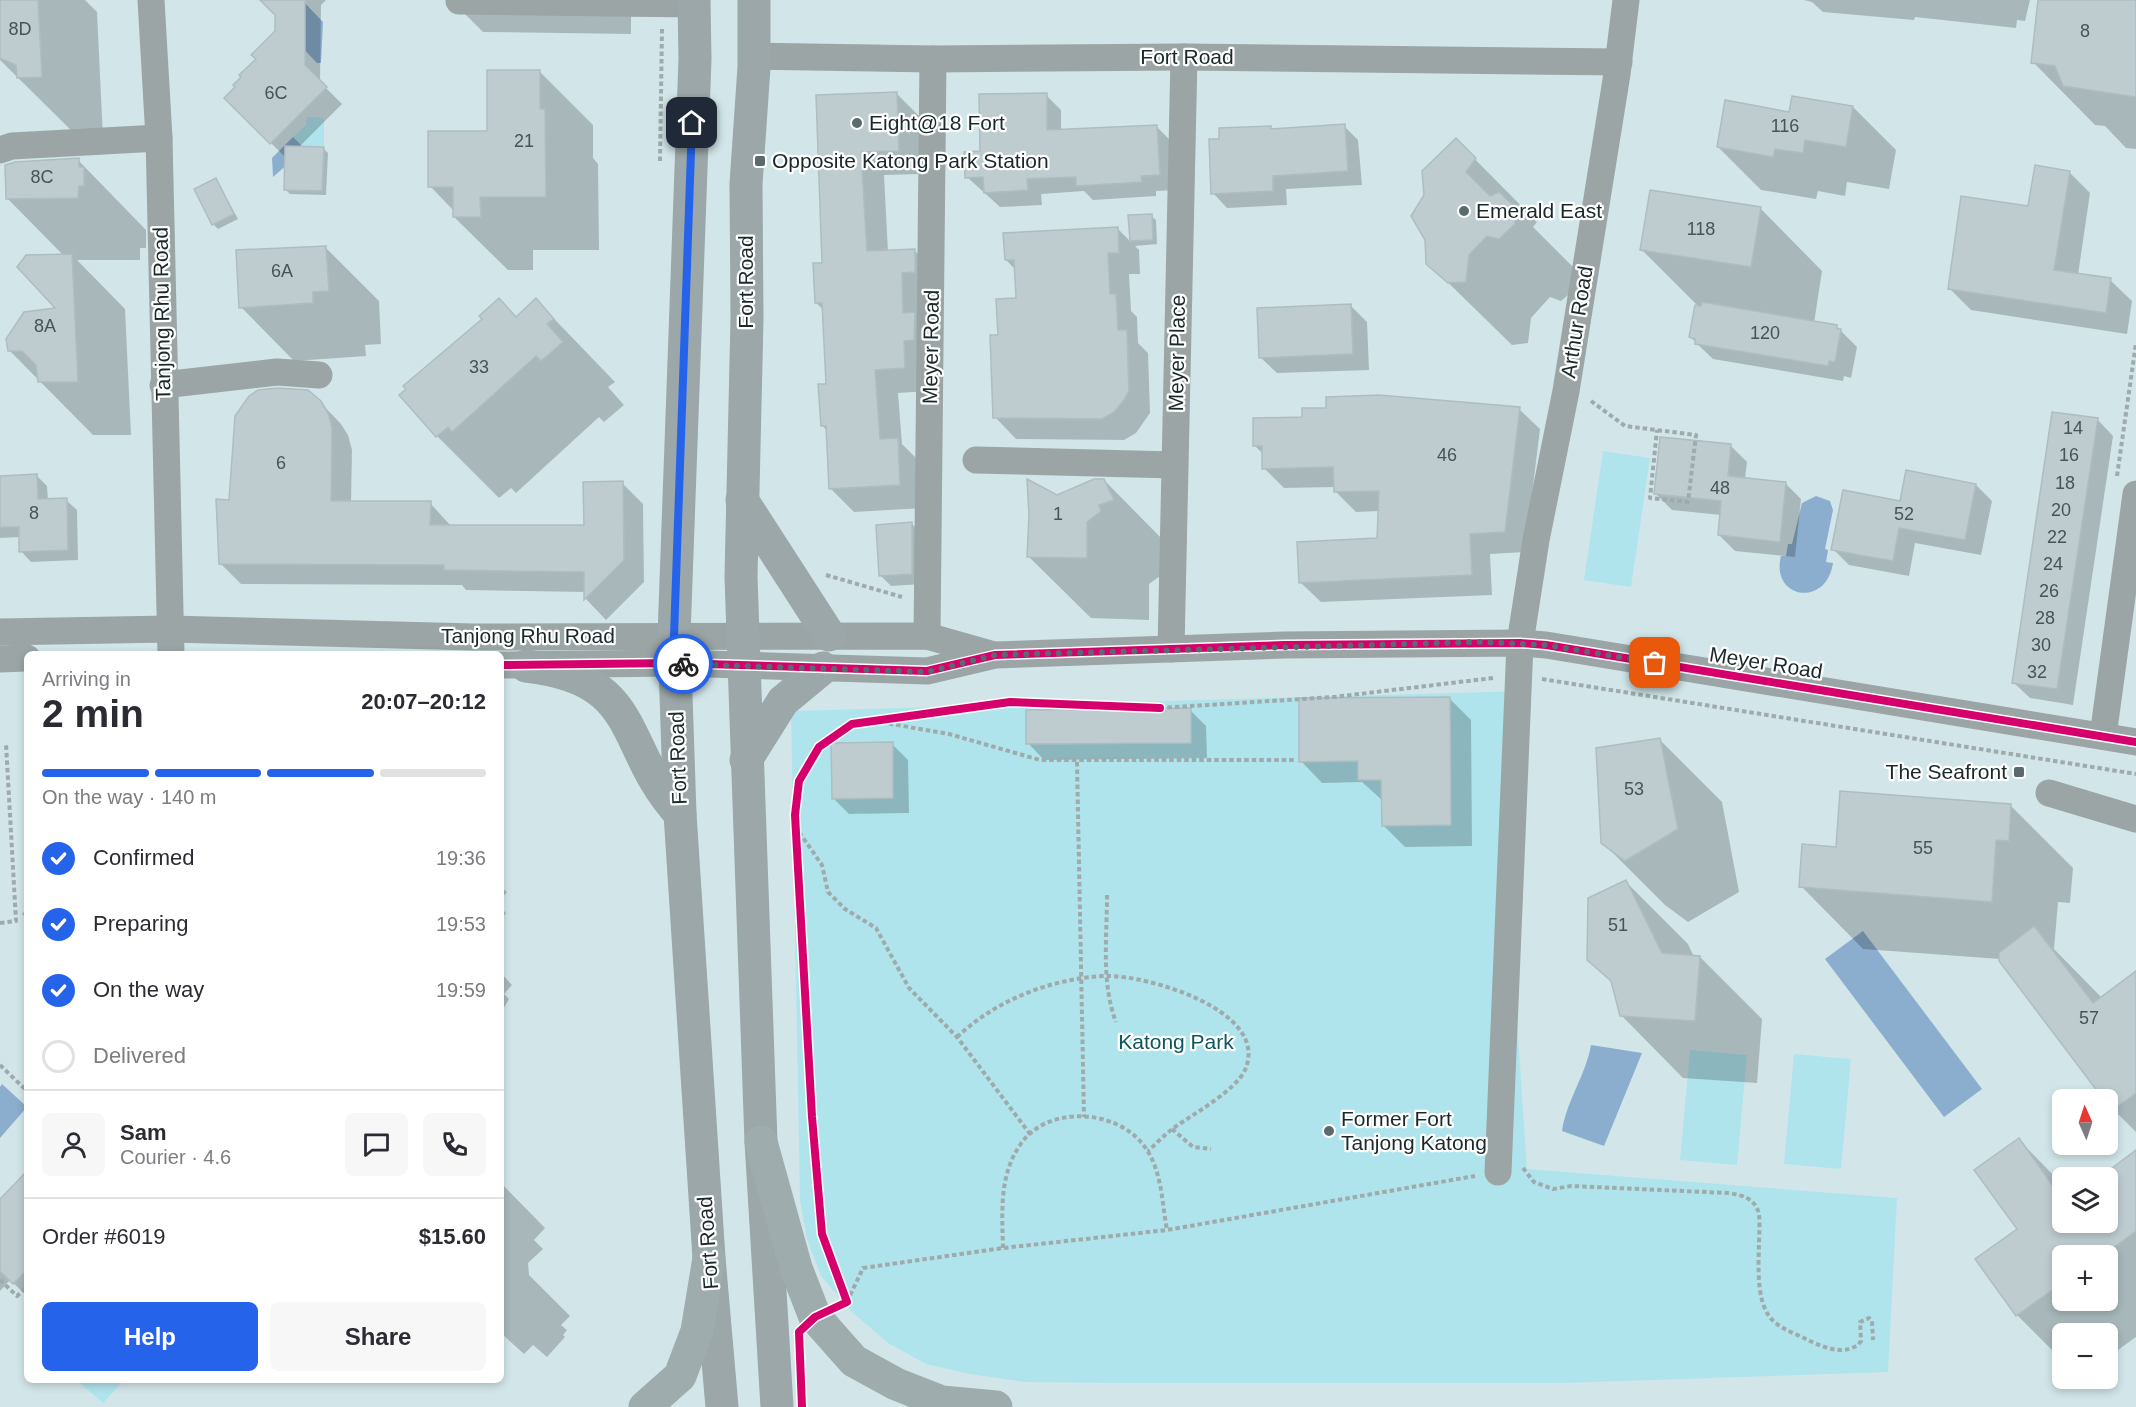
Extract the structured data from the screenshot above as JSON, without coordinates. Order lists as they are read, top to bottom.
{
  "streets": {
    "main road": ["Fort Road"],
    "street": [
      "Tanjong Rhu Road",
      "Arthur Road",
      "Meyer Road",
      "Meyer Place"
    ]
  },
  "crossings": [
    ["Fort Road", "Tanjong Rhu Road"],
    ["Fort Road", "Arthur Road"],
    ["Fort Road", "Meyer Road"],
    ["Fort Road", "Meyer Place"],
    ["Tanjong Rhu Road", "Meyer Road"],
    ["Arthur Road", "Meyer Road"],
    ["Meyer Road", "Meyer Place"]
  ],
  "parks": ["Katong Park"],
  "places": {
    "other": ["Eight@18 Fort", "Emerald East", "Former Fort Tanjong Katong"],
    "transit": ["Opposite Katong Park Station", "The Seafront"]
  },
  "house_numbers": [
    "8D",
    "8",
    "6C",
    "116",
    "21",
    "8C",
    "118",
    "6A",
    "8A",
    "120",
    "33",
    "14",
    "46",
    "16",
    "6",
    "18",
    "48",
    "20",
    "8",
    "1",
    "52",
    "22",
    "24",
    "26",
    "28",
    "30",
    "32",
    "53",
    "55",
    "51",
    "57"
  ],
  "north": "top",
  "page": {
    "heading": ["2 min", "Arriving in", "20:07–20:12"],
    "panel": [
      "Sam",
      "Courier · 4.6",
      "Order #6019",
      "$15.60"
    ],
    "bar": "On the way · 140 m",
    "list": [
      ["Confirmed", "19:36"],
      ["Preparing", "19:53"],
      ["On the way", "19:59"],
      "Delivered"
    ],
    "map_buttons": ["+", "−"],
    "buttons": ["Help", "Share"]
  }
}
